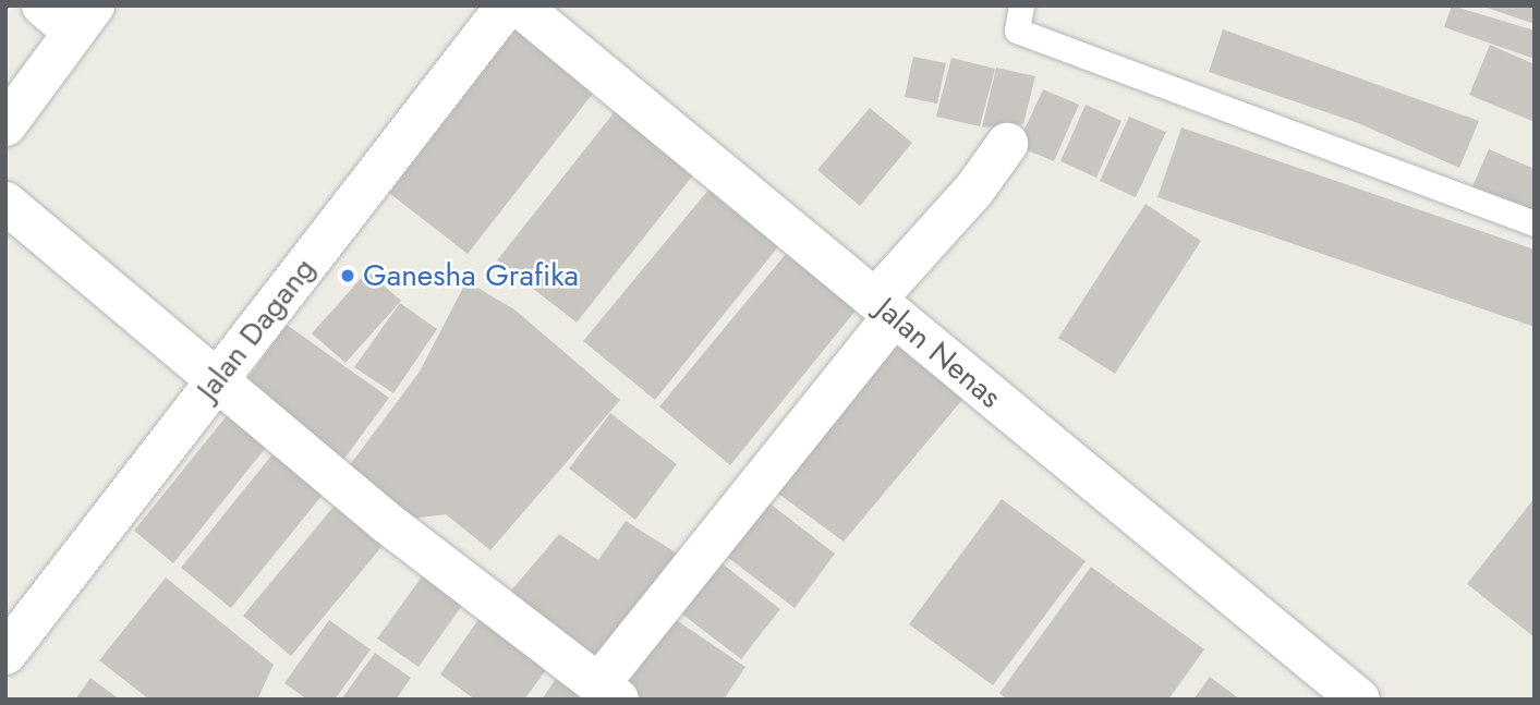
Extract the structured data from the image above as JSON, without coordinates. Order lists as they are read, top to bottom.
{
  "streets": {
    "street": ["Jalan Dagang", "Jalan Nenas"]
  },
  "places": ["Ganesha Grafika"]
}
